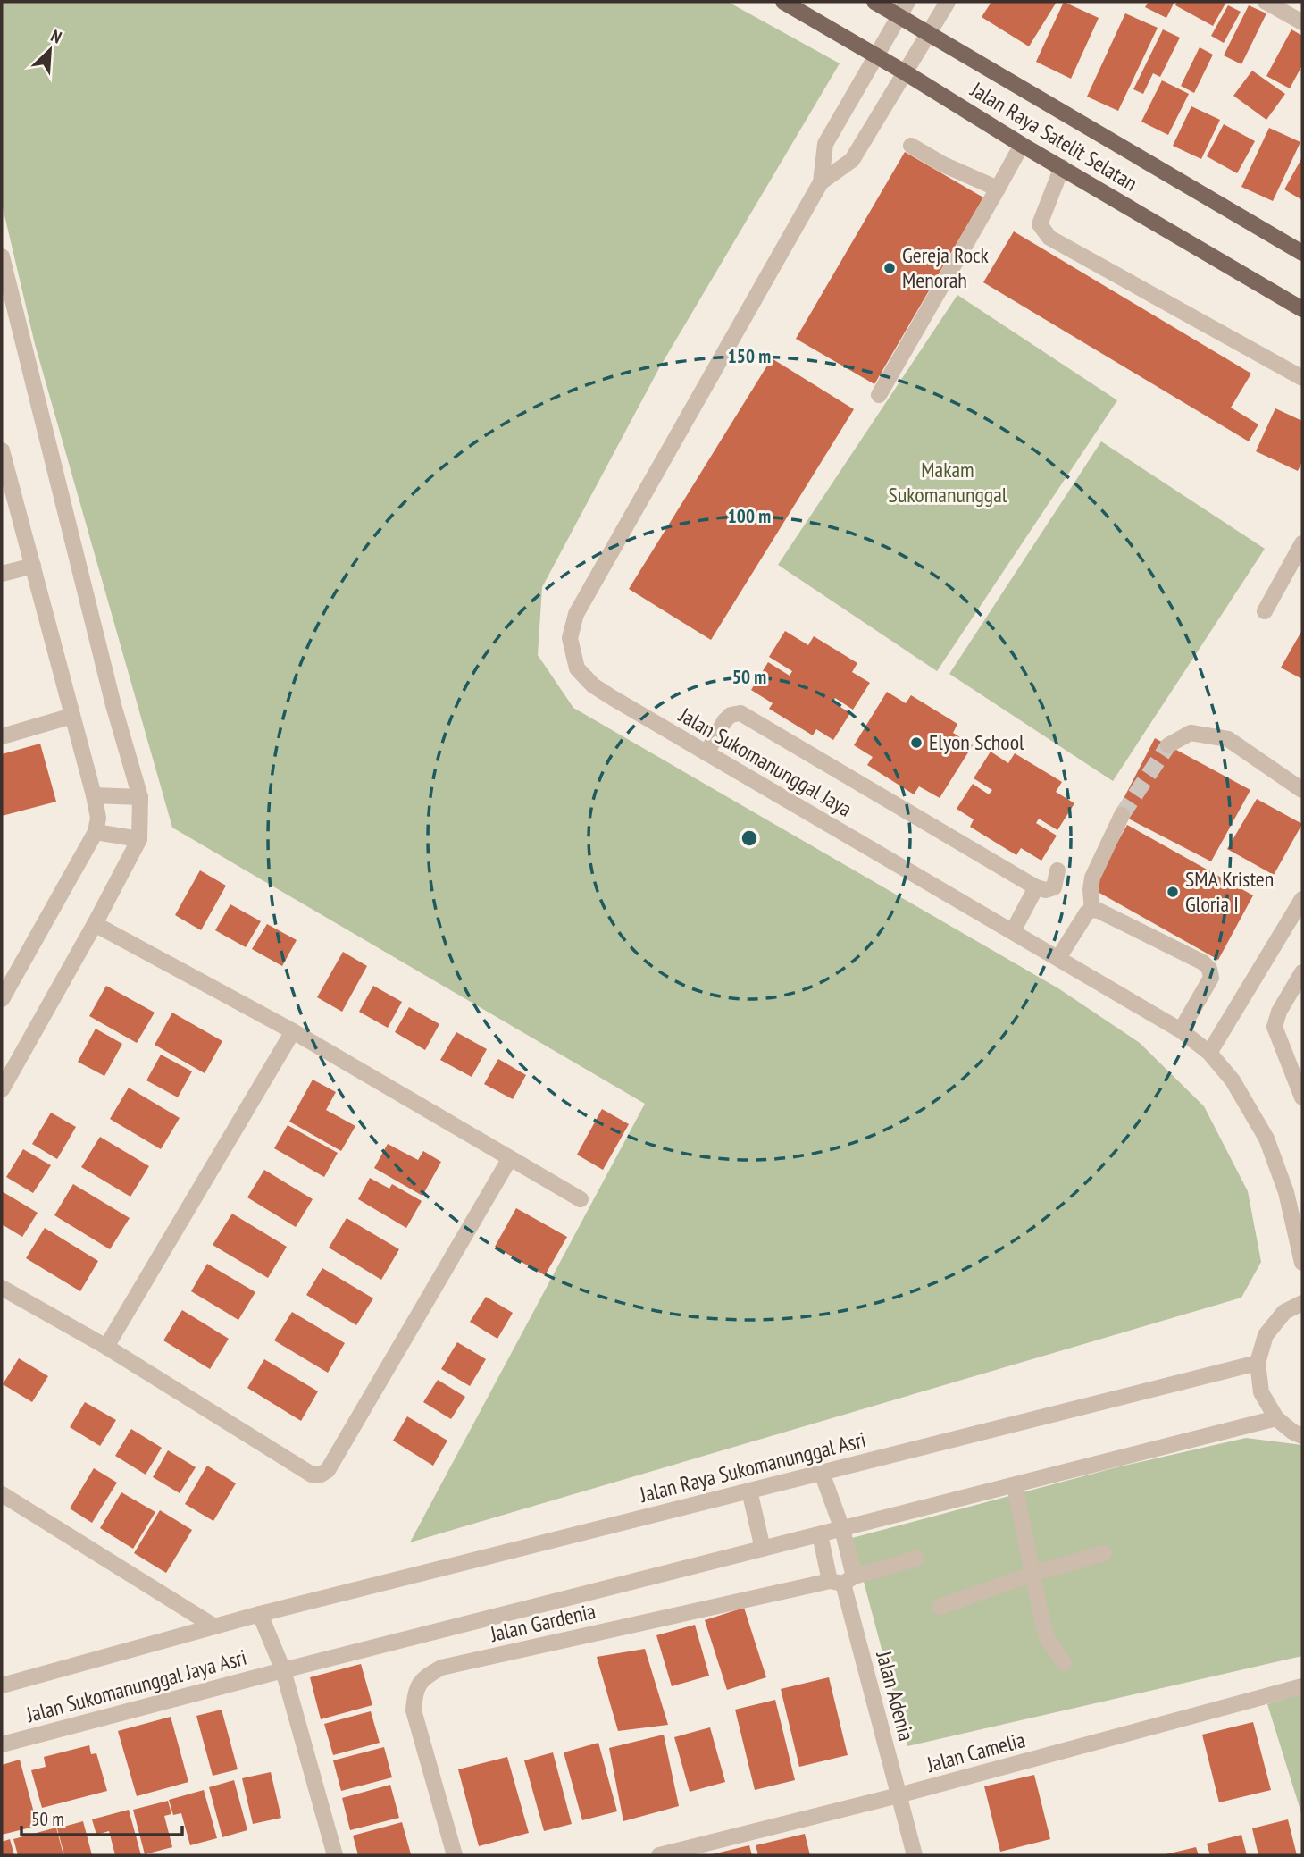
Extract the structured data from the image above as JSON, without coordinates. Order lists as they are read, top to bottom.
{
  "streets": {
    "main road": ["Jalan Raya Satelit Selatan"],
    "street": [
      "Jalan Sukomanunggal Jaya",
      "Jalan Raya Sukomanunggal Asri",
      "Jalan Gardenia",
      "Jalan Sukomanunggal Jaya Asri",
      "Jalan Adenia",
      "Jalan Camelia"
    ]
  },
  "crossings": [
    ["Jalan Raya Satelit Selatan", "Jalan Sukomanunggal Jaya"],
    ["Jalan Raya Sukomanunggal Asri", "Jalan Sukomanunggal Jaya Asri"],
    ["Jalan Raya Sukomanunggal Asri", "Jalan Adenia"],
    ["Jalan Gardenia", "Jalan Adenia"],
    ["Jalan Adenia", "Jalan Camelia"]
  ],
  "parks": ["Makam Sukomanunggal"],
  "places": ["Gereja Rock Menorah", "Elyon School", "SMA Kristen Gloria I"],
  "scale_bar": "50 m",
  "north": "top right",
  "rings": ["150 m", "100 m", "50 m"]
}
